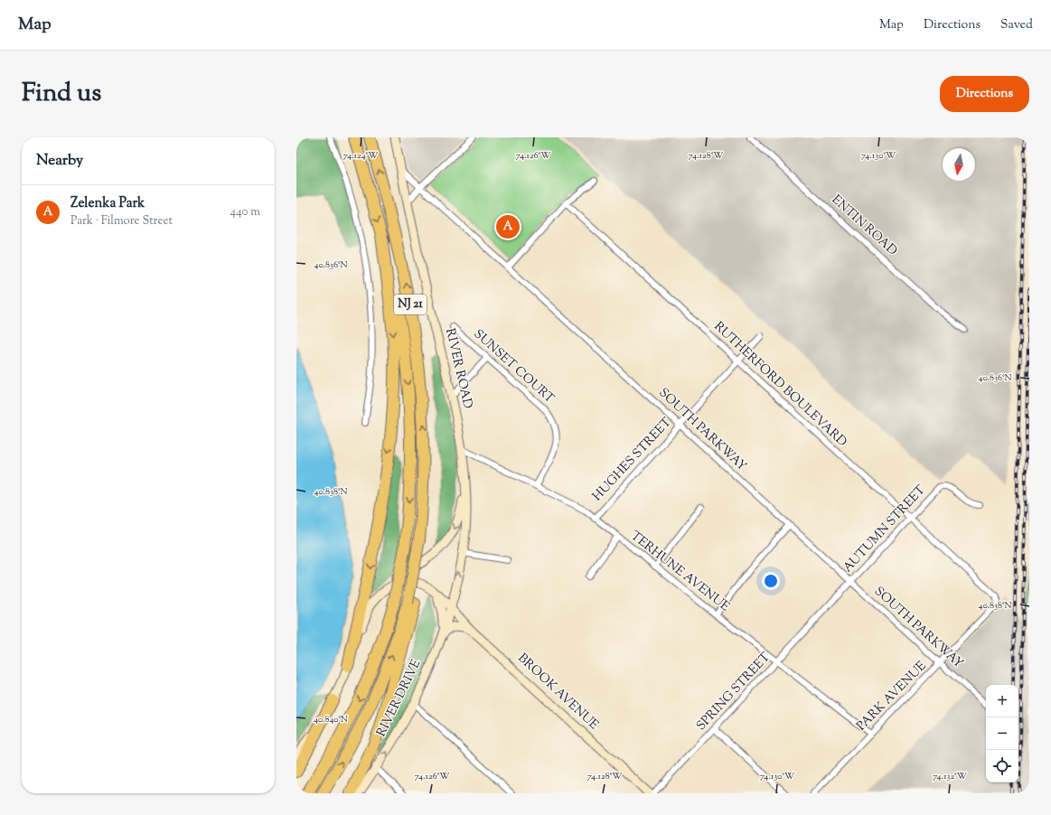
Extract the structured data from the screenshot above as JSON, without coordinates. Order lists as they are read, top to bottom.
{
  "streets": {
    "highway": ["NJ 21"],
    "main road": ["RIVER ROAD", "BROOK AVENUE", "RIVER DRIVE"],
    "street": [
      "ENTIN ROAD",
      "SUNSET COURT",
      "RUTHERFORD BOULEVARD",
      "SOUTH PARKWAY",
      "HUGHES STREET",
      "AUTUMN STREET",
      "TERHUNE AVENUE",
      "SPRING STREET",
      "PARK AVENUE"
    ]
  },
  "crossings": [
    ["SUNSET COURT", "TERHUNE AVENUE"],
    ["RIVER ROAD", "SOUTH PARKWAY"],
    ["RIVER ROAD", "TERHUNE AVENUE"],
    ["RIVER ROAD", "BROOK AVENUE"],
    ["RIVER ROAD", "RIVER DRIVE"],
    ["RUTHERFORD BOULEVARD", "HUGHES STREET"],
    ["RUTHERFORD BOULEVARD", "AUTUMN STREET"],
    ["RUTHERFORD BOULEVARD", "PARK AVENUE"],
    ["SOUTH PARKWAY", "HUGHES STREET"],
    ["SOUTH PARKWAY", "AUTUMN STREET"],
    ["SOUTH PARKWAY", "PARK AVENUE"],
    ["HUGHES STREET", "TERHUNE AVENUE"],
    ["AUTUMN STREET", "SPRING STREET"],
    ["TERHUNE AVENUE", "SPRING STREET"],
    ["TERHUNE AVENUE", "PARK AVENUE"],
    ["BROOK AVENUE", "RIVER DRIVE"]
  ],
  "north": "bottom",
  "page": {
    "header": "Map",
    "nav": ["Map", "Directions", "Saved"],
    "title": "Find us",
    "buttons": "Directions",
    "heading": "Nearby",
    "list": [
      {
        "mark": "A",
        "name": "Zelenka Park",
        "note": "Park · Filmore Street",
        "value": "440 m"
      }
    ],
    "pins": "A",
    "map_buttons": ["+", "−"]
  },
  "coordinates": [
    "74.124°W",
    "74.126°W",
    "74.128°W",
    "74.130°W",
    "40.836°N",
    "40.838°N",
    "40.840°N",
    "74.132°W"
  ]
}
